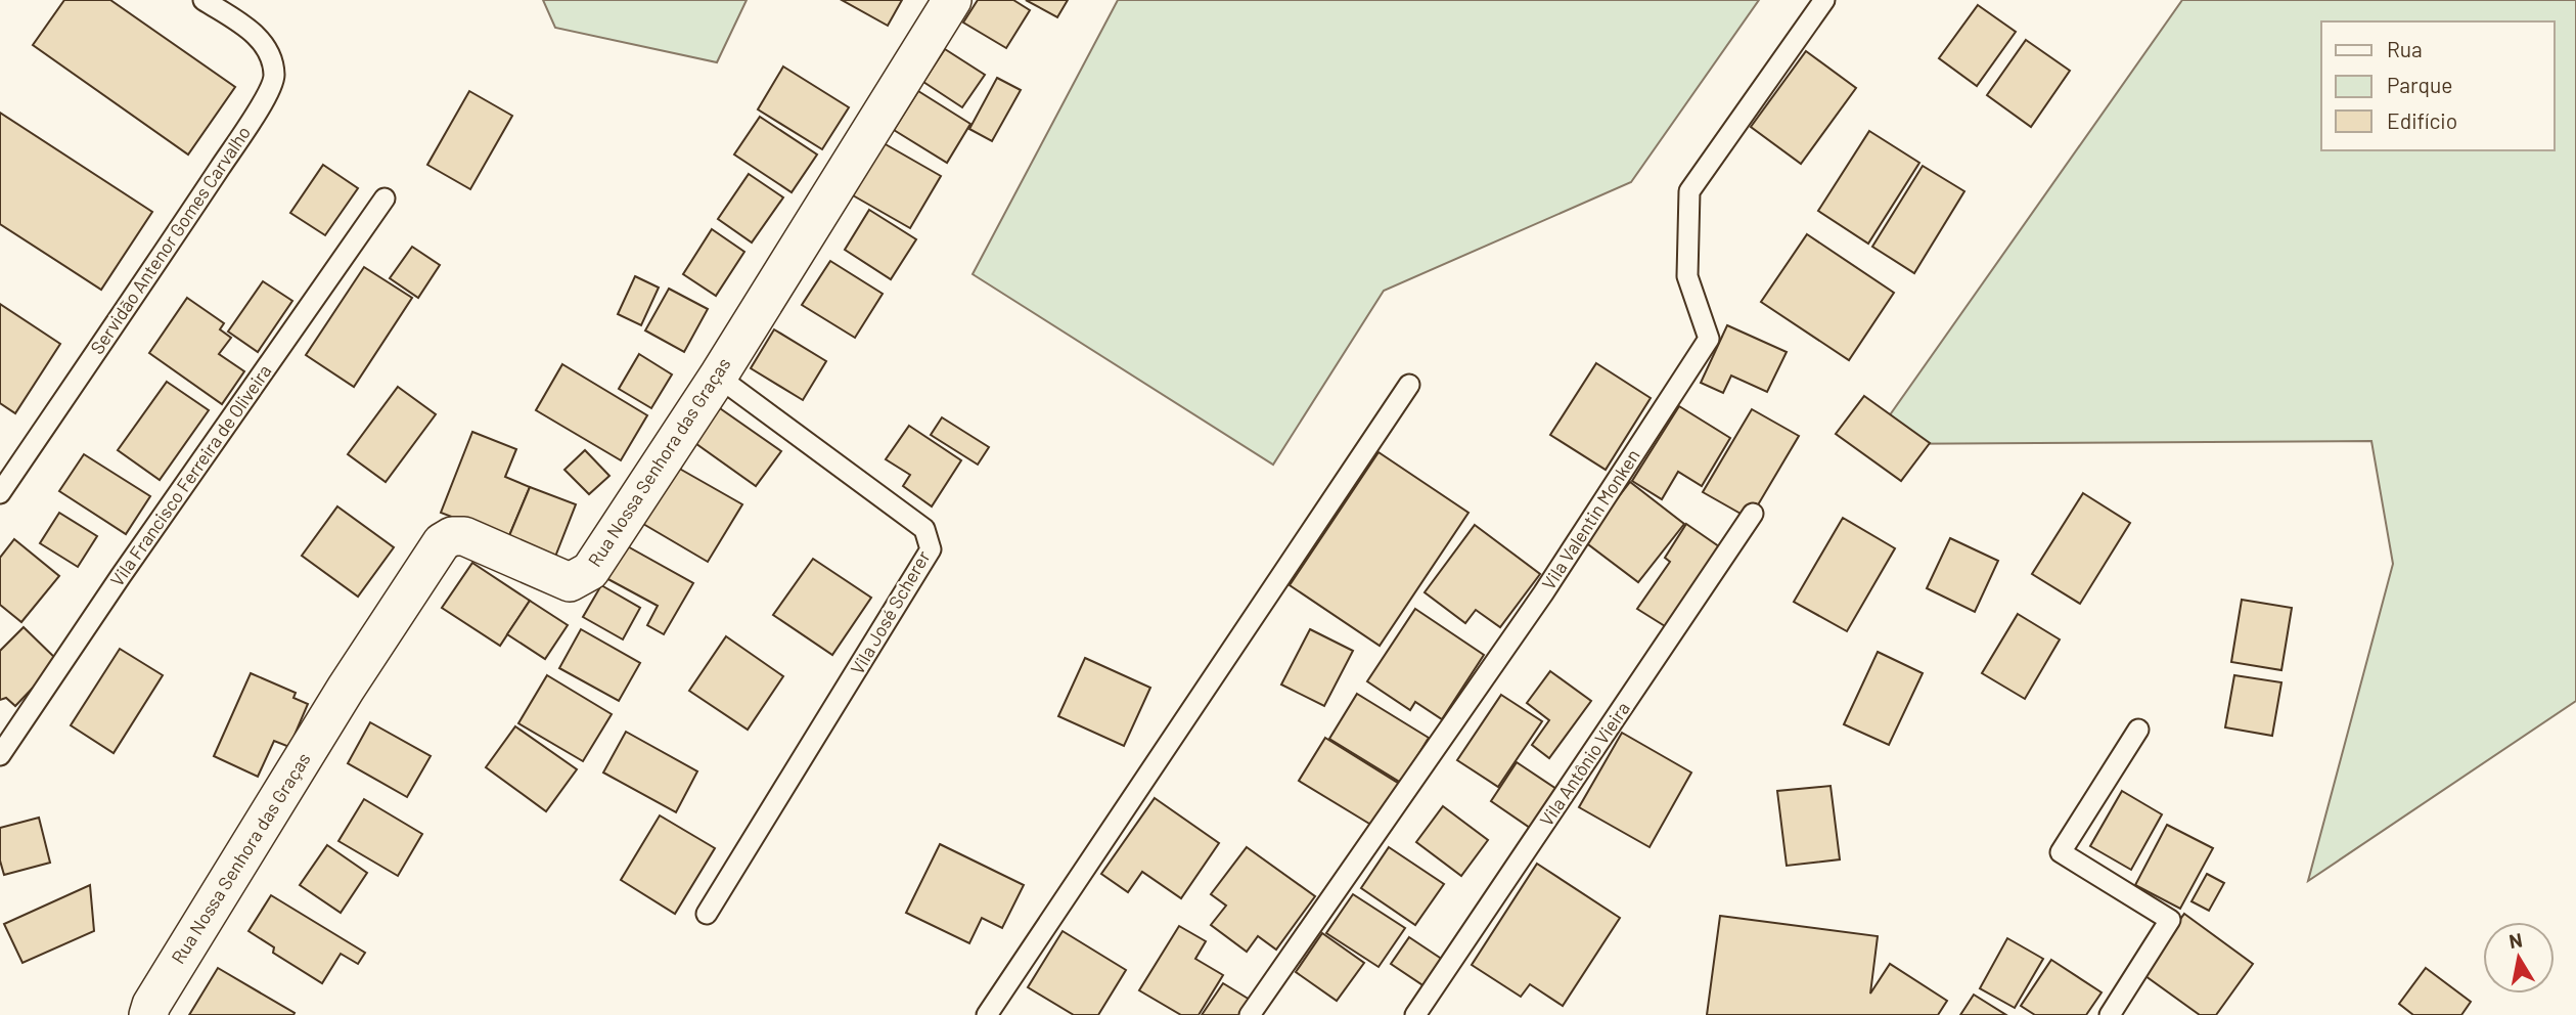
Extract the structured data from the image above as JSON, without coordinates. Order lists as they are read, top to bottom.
{
  "streets": {
    "street": ["Rua Nossa Senhora das Graças"],
    "lane": [
      "Servidão Antenor Gomes Carvalho",
      "Vila Francisco Ferreira de Oliveira",
      "Vila Valentin Monken",
      "Vila José Scherer",
      "Vila Antônio Vieira"
    ]
  },
  "crossings": [
    ["Rua Nossa Senhora das Graças", "Vila José Scherer"]
  ],
  "legend": ["Rua", "Parque", "Edifício"],
  "north": "top"
}
